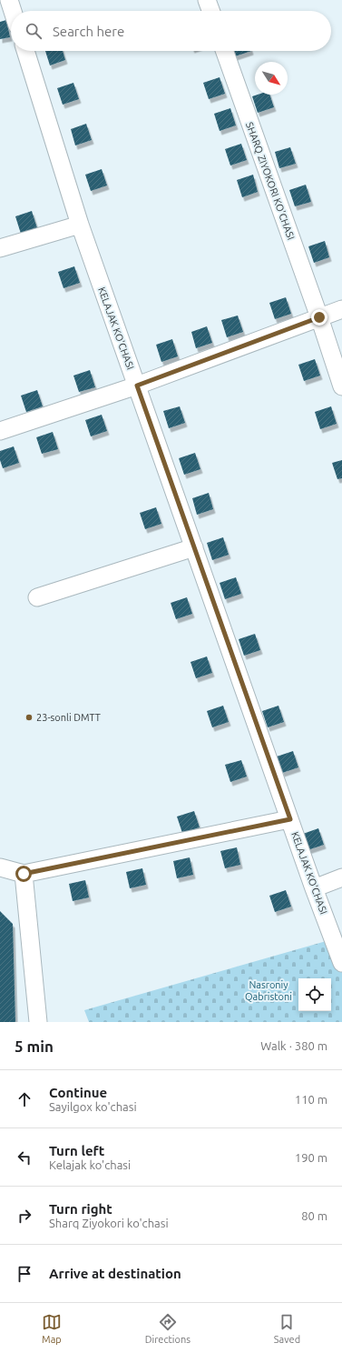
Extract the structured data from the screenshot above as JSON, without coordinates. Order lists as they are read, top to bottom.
{
  "streets": {
    "street": ["SHARQ ZIYOKORI KO'CHASI", "KELAJAK KO'CHASI"]
  },
  "parks": ["Nasroniy Qabristoni"],
  "places": ["23-sonli DMTT"],
  "north": "bottom right",
  "page": {
    "search": "Search here",
    "heading": ["5 min", "Walk · 380 m"],
    "list": [
      ["Continue", "Sayilgox ko'chasi", "110 m"],
      ["Turn left", "Kelajak ko'chasi", "190 m"],
      ["Turn right", "Sharq Ziyokori ko'chasi", "80 m"],
      "Arrive at destination"
    ],
    "nav": ["Map", "Directions", "Saved"]
  }
}
